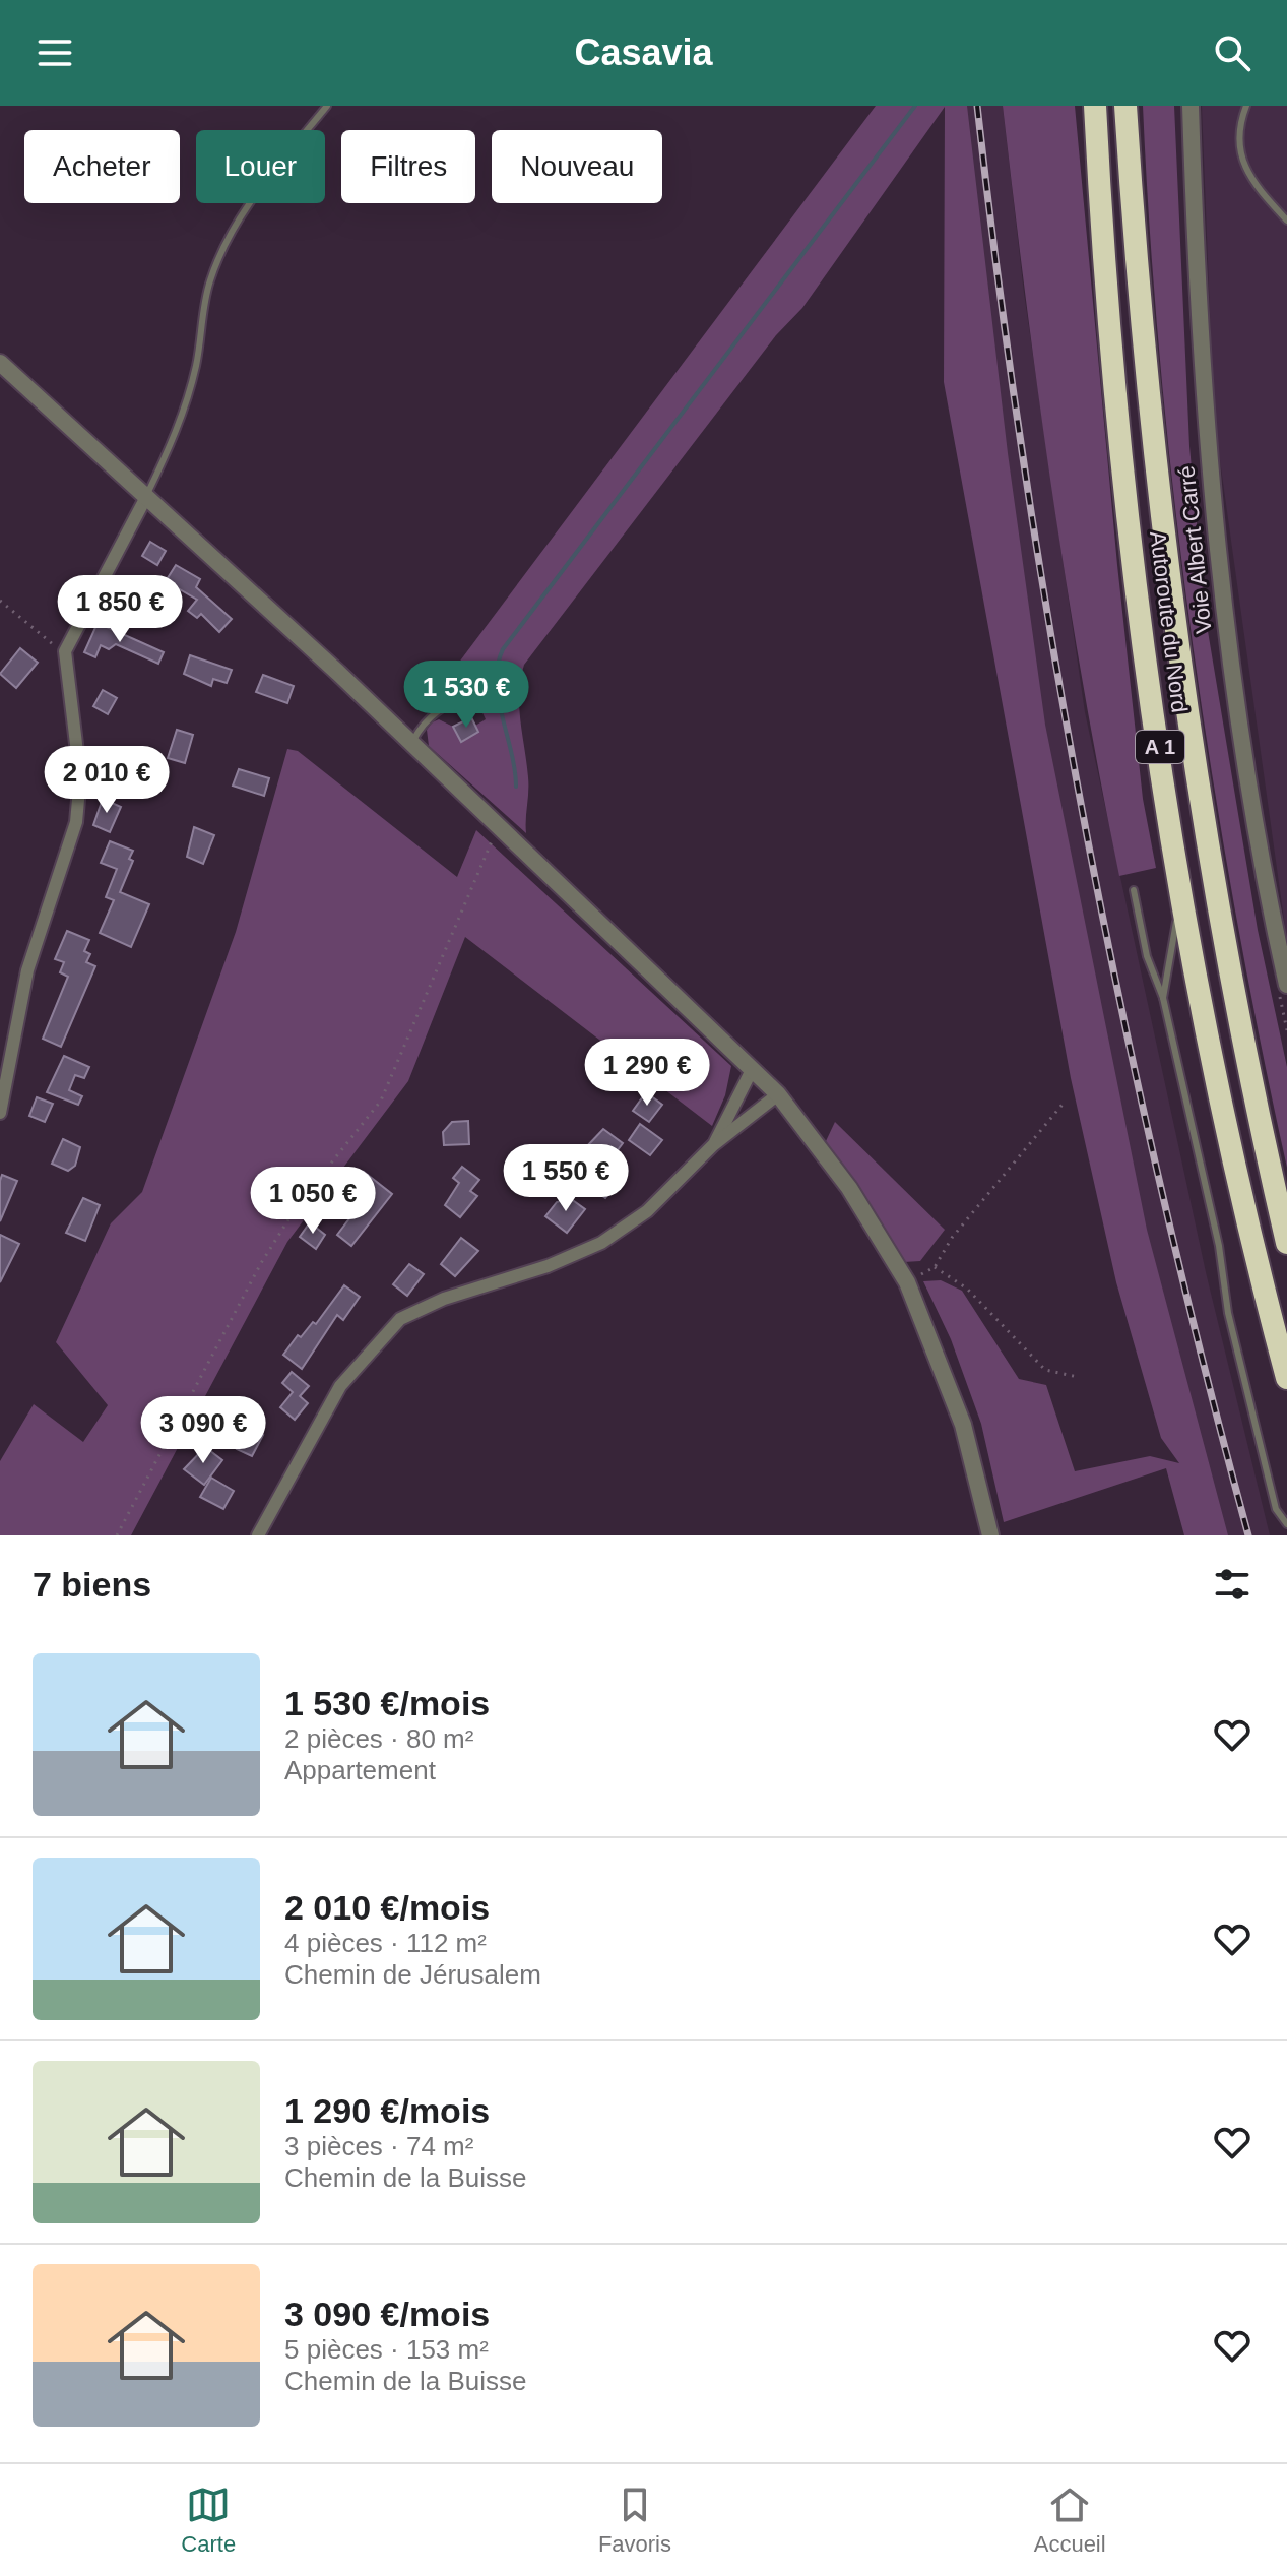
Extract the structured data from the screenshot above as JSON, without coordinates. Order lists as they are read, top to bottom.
{
  "streets": {
    "highway": ["Autoroute du Nord", "A 1"],
    "street": ["Voie Albert Carré"]
  },
  "page": {
    "header": "Casavia",
    "chip": [
      "Acheter",
      "Louer",
      "Filtres",
      "Nouveau"
    ],
    "price": [
      "1 850 €",
      "1 530 €",
      "2 010 €",
      "1 290 €",
      "1 550 €",
      "1 050 €",
      "3 090 €"
    ],
    "heading": "7 biens",
    "list": [
      {
        "name": "1 530 €/mois",
        "note": "2 pièces · 80 m² · Appartement"
      },
      {
        "name": "2 010 €/mois",
        "note": "4 pièces · 112 m² · Chemin de Jérusalem"
      },
      {
        "name": "1 290 €/mois",
        "note": "3 pièces · 74 m² · Chemin de la Buisse"
      },
      {
        "name": "3 090 €/mois",
        "note": "5 pièces · 153 m² · Chemin de la Buisse"
      }
    ],
    "tabs": ["Carte", "Favoris", "Accueil"]
  }
}
